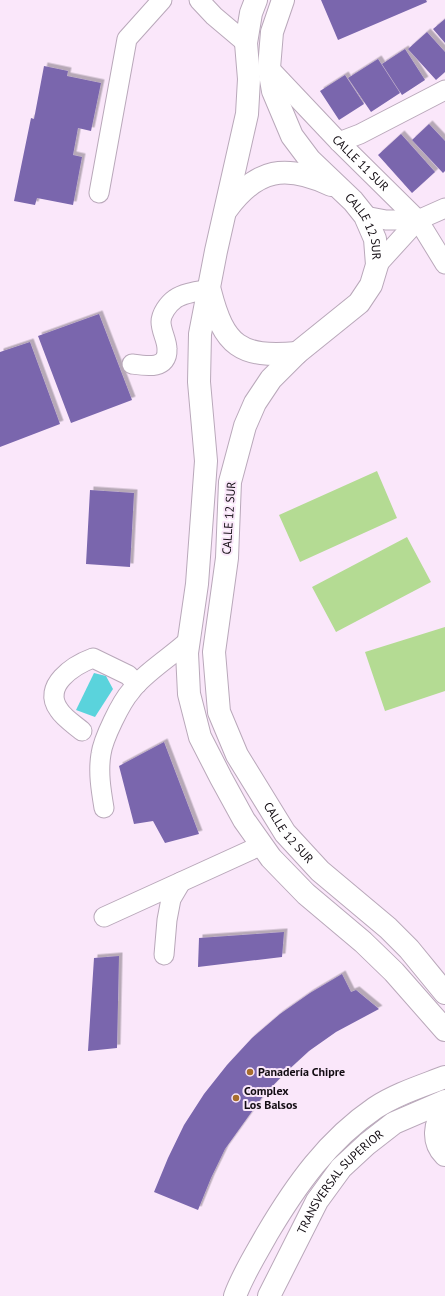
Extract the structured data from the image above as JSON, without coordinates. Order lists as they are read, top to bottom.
{
  "streets": {
    "main road": ["CALLE 12 SUR", "TRANSVERSAL SUPERIOR"],
    "street": ["CALLE 11 SUR"]
  },
  "crossings": [
    ["CALLE 11 SUR", "CALLE 12 SUR"]
  ],
  "places": ["Panadería Chipre", "Complex Los Balsos"]
}
